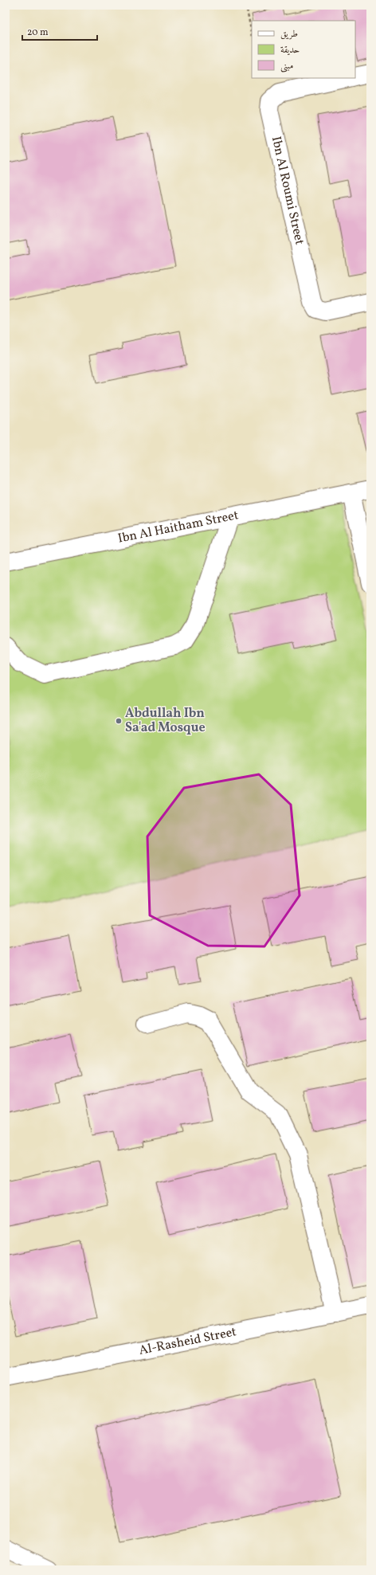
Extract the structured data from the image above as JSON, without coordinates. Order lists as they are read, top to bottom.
{
  "streets": {
    "street": ["Ibn Al Roumi Street", "Ibn Al Haitham Street", "Al-Rasheid Street"]
  },
  "places": ["Abdullah Ibn Sa'ad Mosque"],
  "legend": ["طريق", "حديقة", "مبنى"],
  "scale_bar": "20 m"
}
